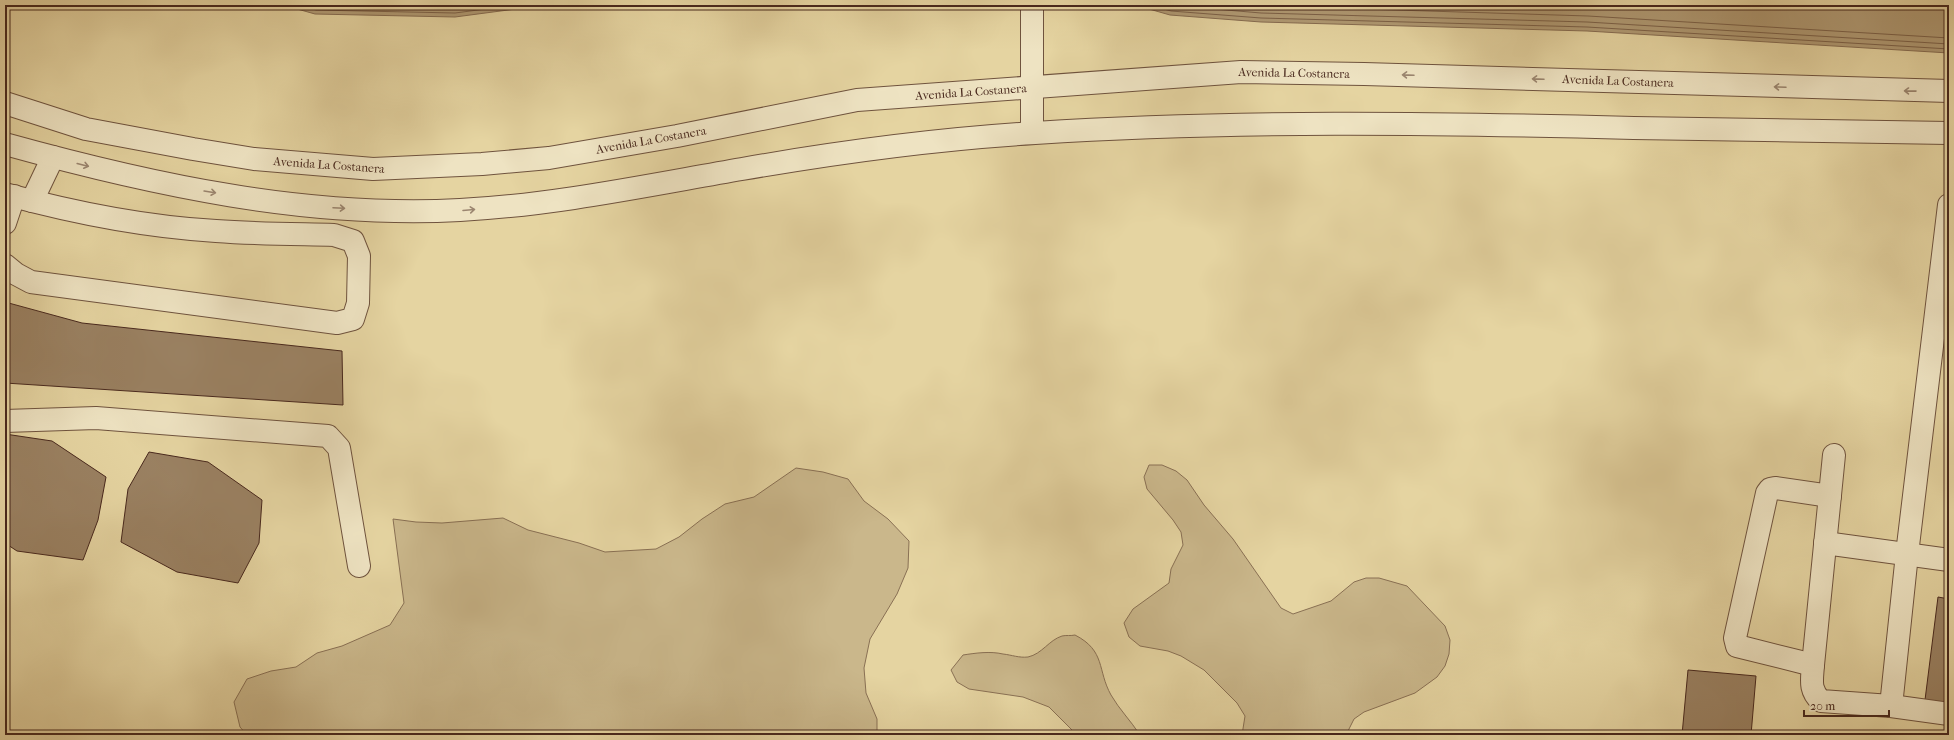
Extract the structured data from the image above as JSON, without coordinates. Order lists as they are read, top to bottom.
{
  "streets": {
    "street": ["Avenida La Costanera"]
  },
  "scale_bar": "20 m"
}
